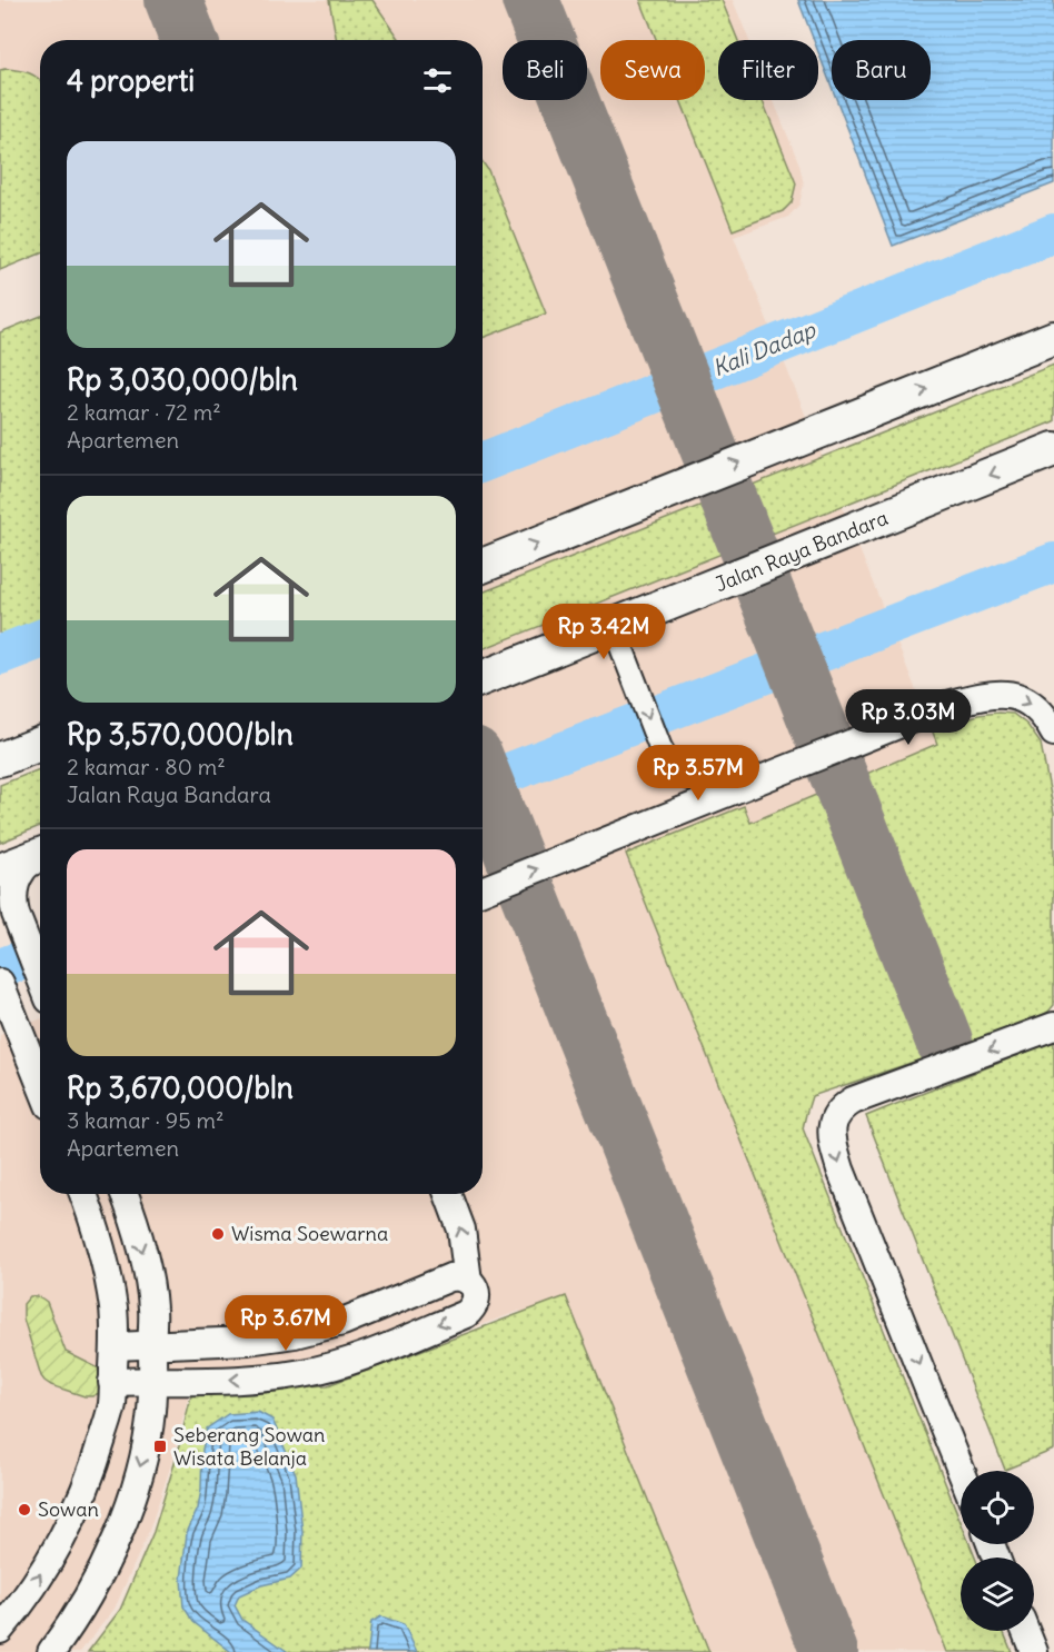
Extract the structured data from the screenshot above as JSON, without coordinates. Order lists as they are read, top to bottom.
{
  "streets": {
    "main road": ["Jalan Raya Bandara"]
  },
  "water": ["Kali Dadap"],
  "places": {
    "other": ["Wisma Soewarna", "Sowan"],
    "transit": ["Seberang Sowan Wisata Belanja"]
  },
  "page": {
    "chip": [
      "Beli",
      "Sewa",
      "Filter",
      "Baru"
    ],
    "heading": "4 properti",
    "list": [
      {
        "name": "Rp 3,030,000/bln",
        "note": "2 kamar · 72 m² · Apartemen"
      },
      {
        "name": "Rp 3,570,000/bln",
        "note": "2 kamar · 80 m² · Jalan Raya Bandara"
      },
      {
        "name": "Rp 3,670,000/bln",
        "note": "3 kamar · 95 m² · Apartemen"
      }
    ],
    "price": [
      "Rp 3.42M",
      "Rp 3.03M",
      "Rp 3.57M",
      "Rp 3.67M"
    ]
  }
}
